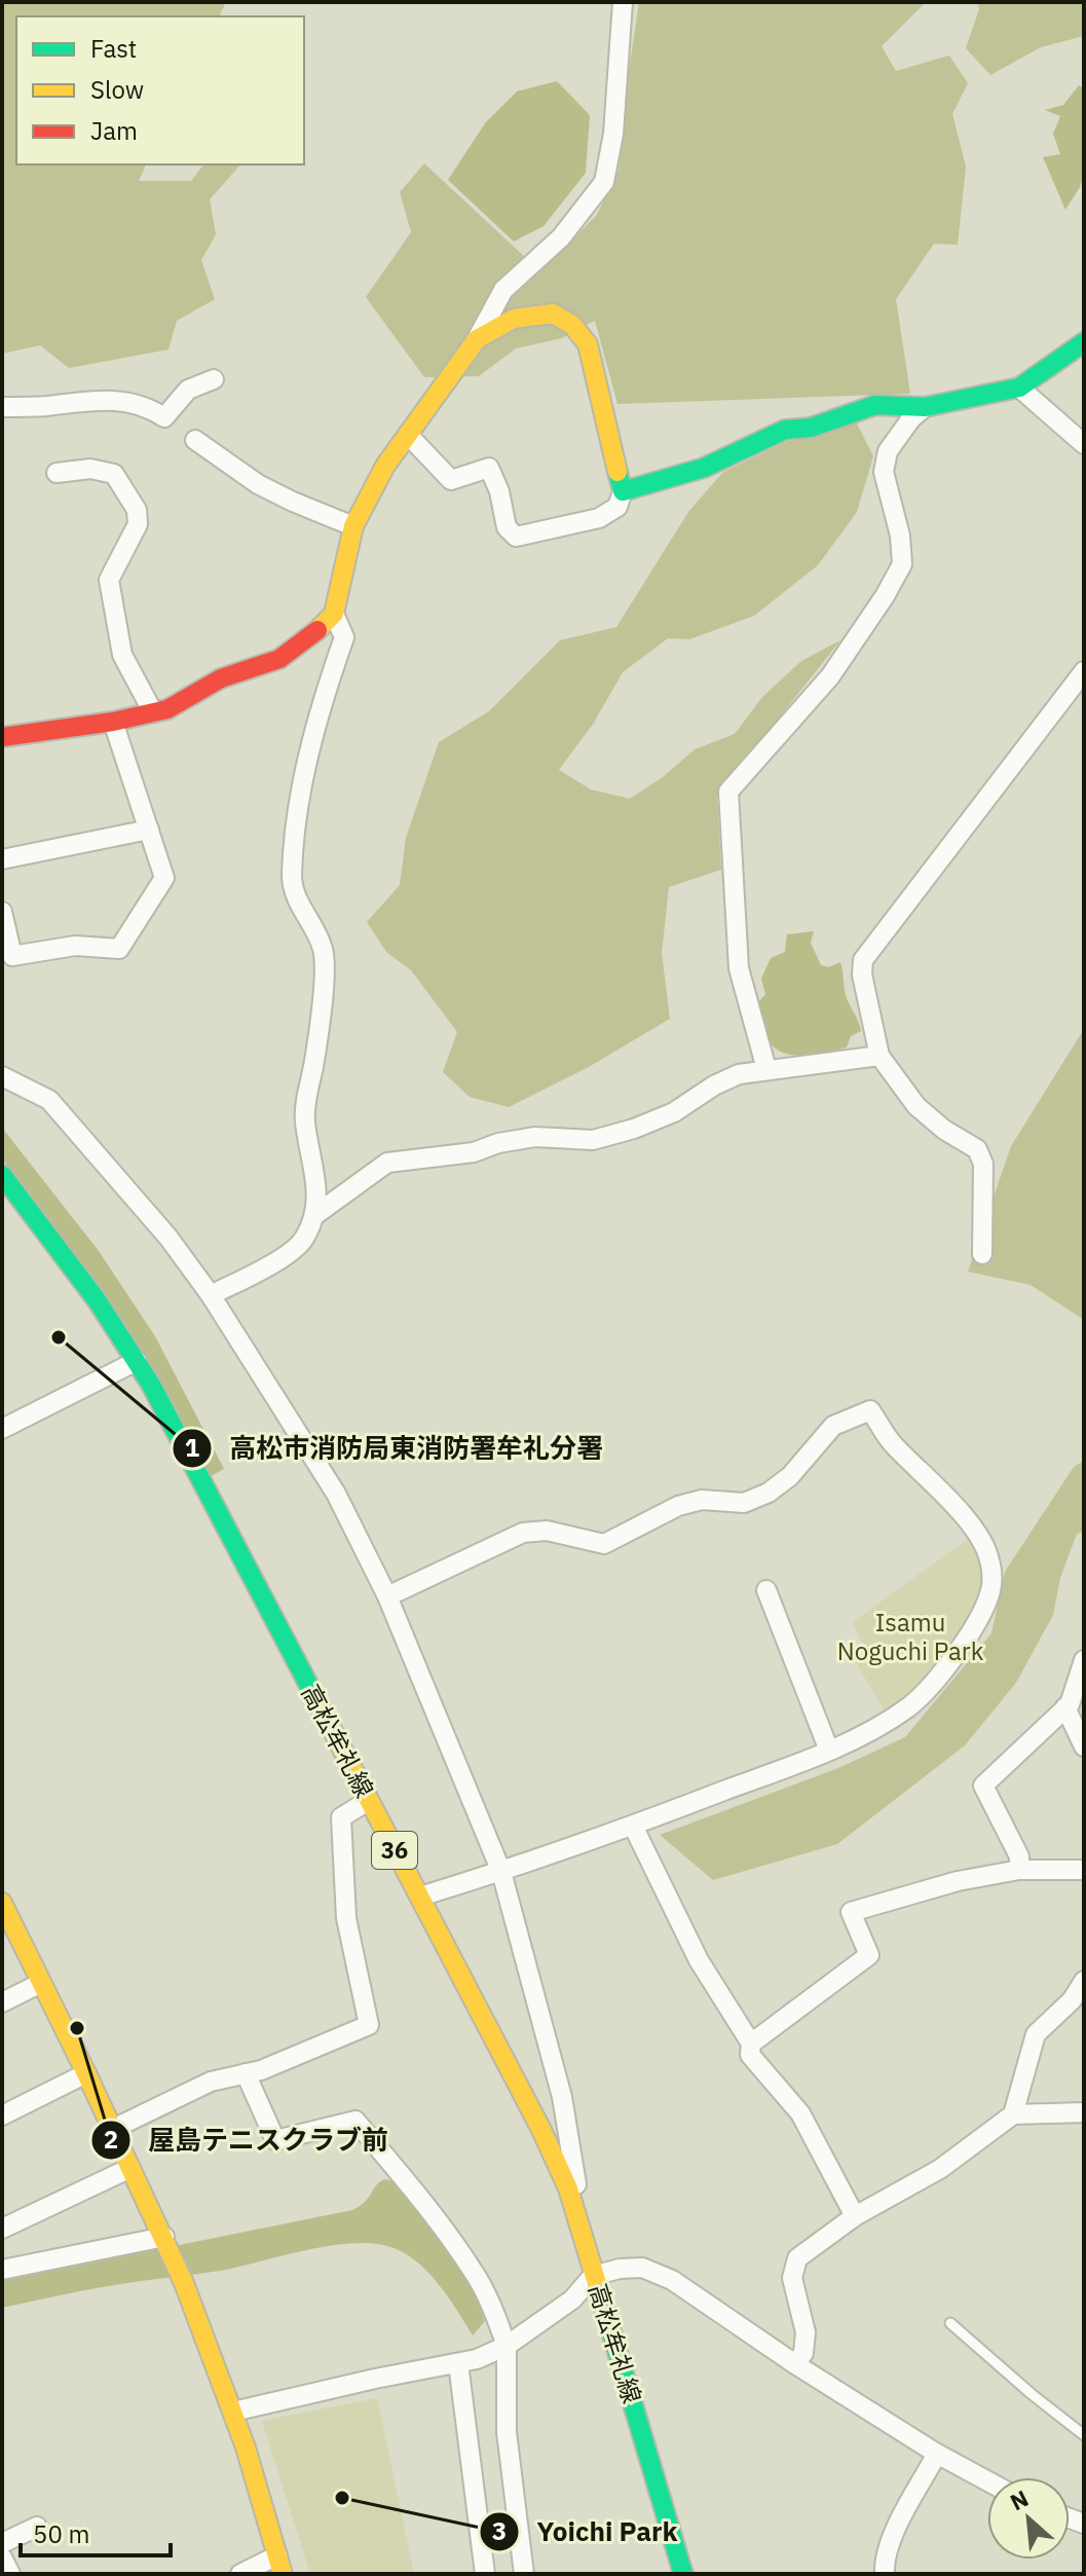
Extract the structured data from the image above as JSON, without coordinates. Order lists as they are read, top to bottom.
{
  "streets": {
    "street": ["高松牟礼線", "36"]
  },
  "parks": ["Isamu Noguchi Park"],
  "places": ["高松市消防局東消防署牟礼分署", "屋島テニスクラブ前", "Yoichi Park"],
  "legend": ["Fast", "Slow", "Jam"],
  "scale_bar": "50 m",
  "north": "top left"
}
